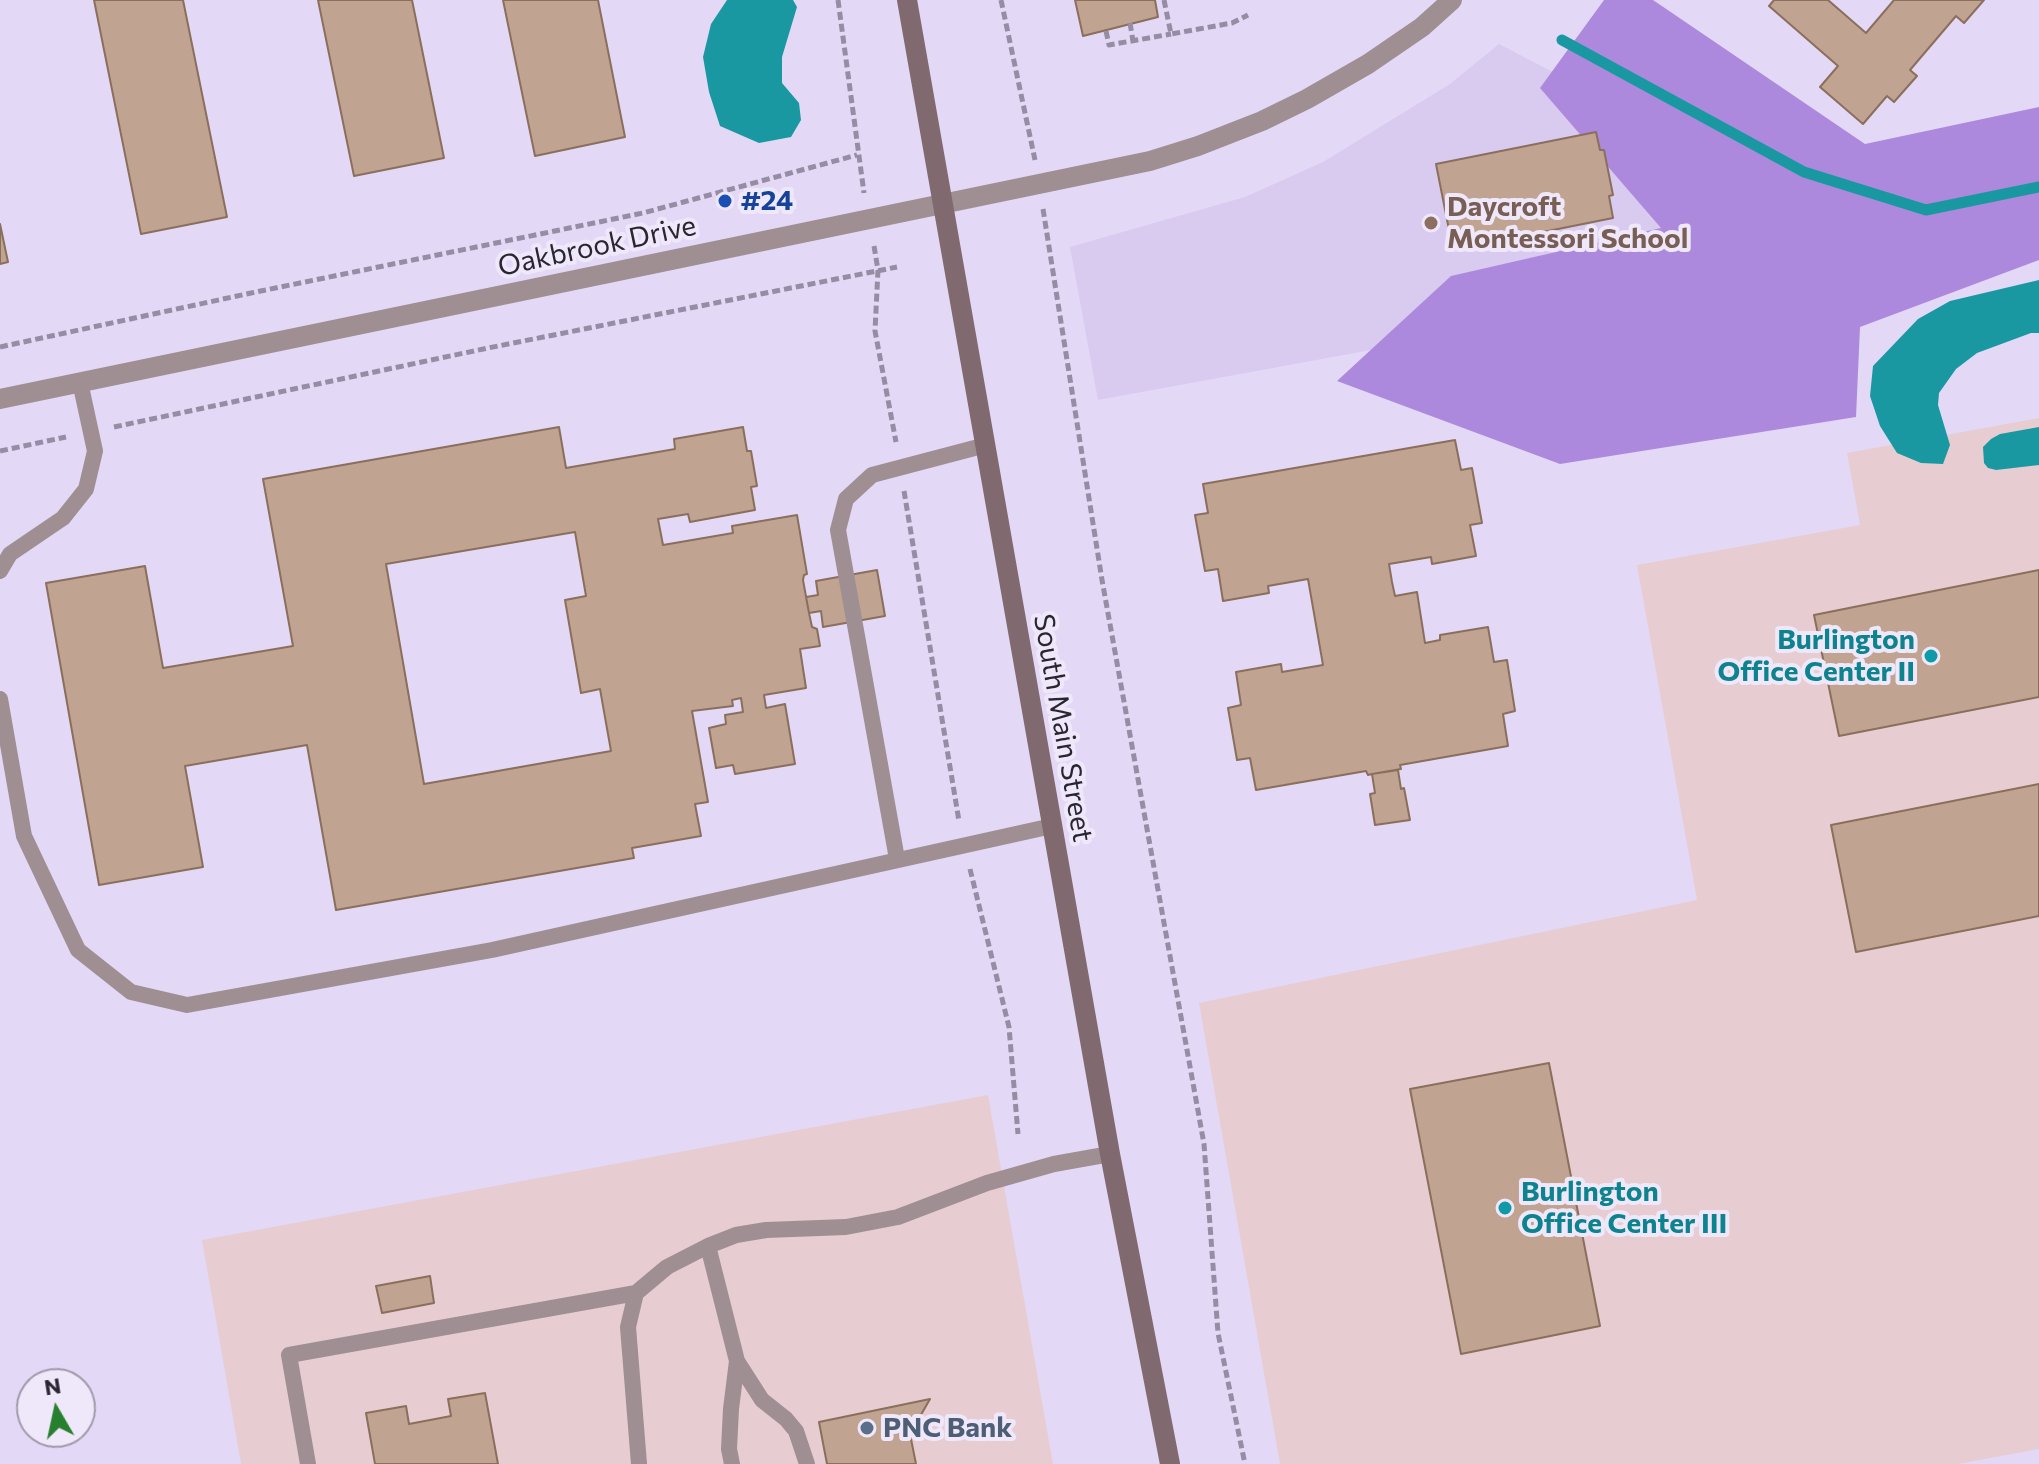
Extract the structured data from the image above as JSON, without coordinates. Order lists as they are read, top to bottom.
{
  "streets": {
    "street": ["Oakbrook Drive", "South Main Street"]
  },
  "crossings": [
    ["Oakbrook Drive", "South Main Street"]
  ],
  "places": [
    "#24",
    "Daycroft Montessori School",
    "Burlington Office Center II",
    "Burlington Office Center III",
    "PNC Bank"
  ],
  "north": "top"
}
